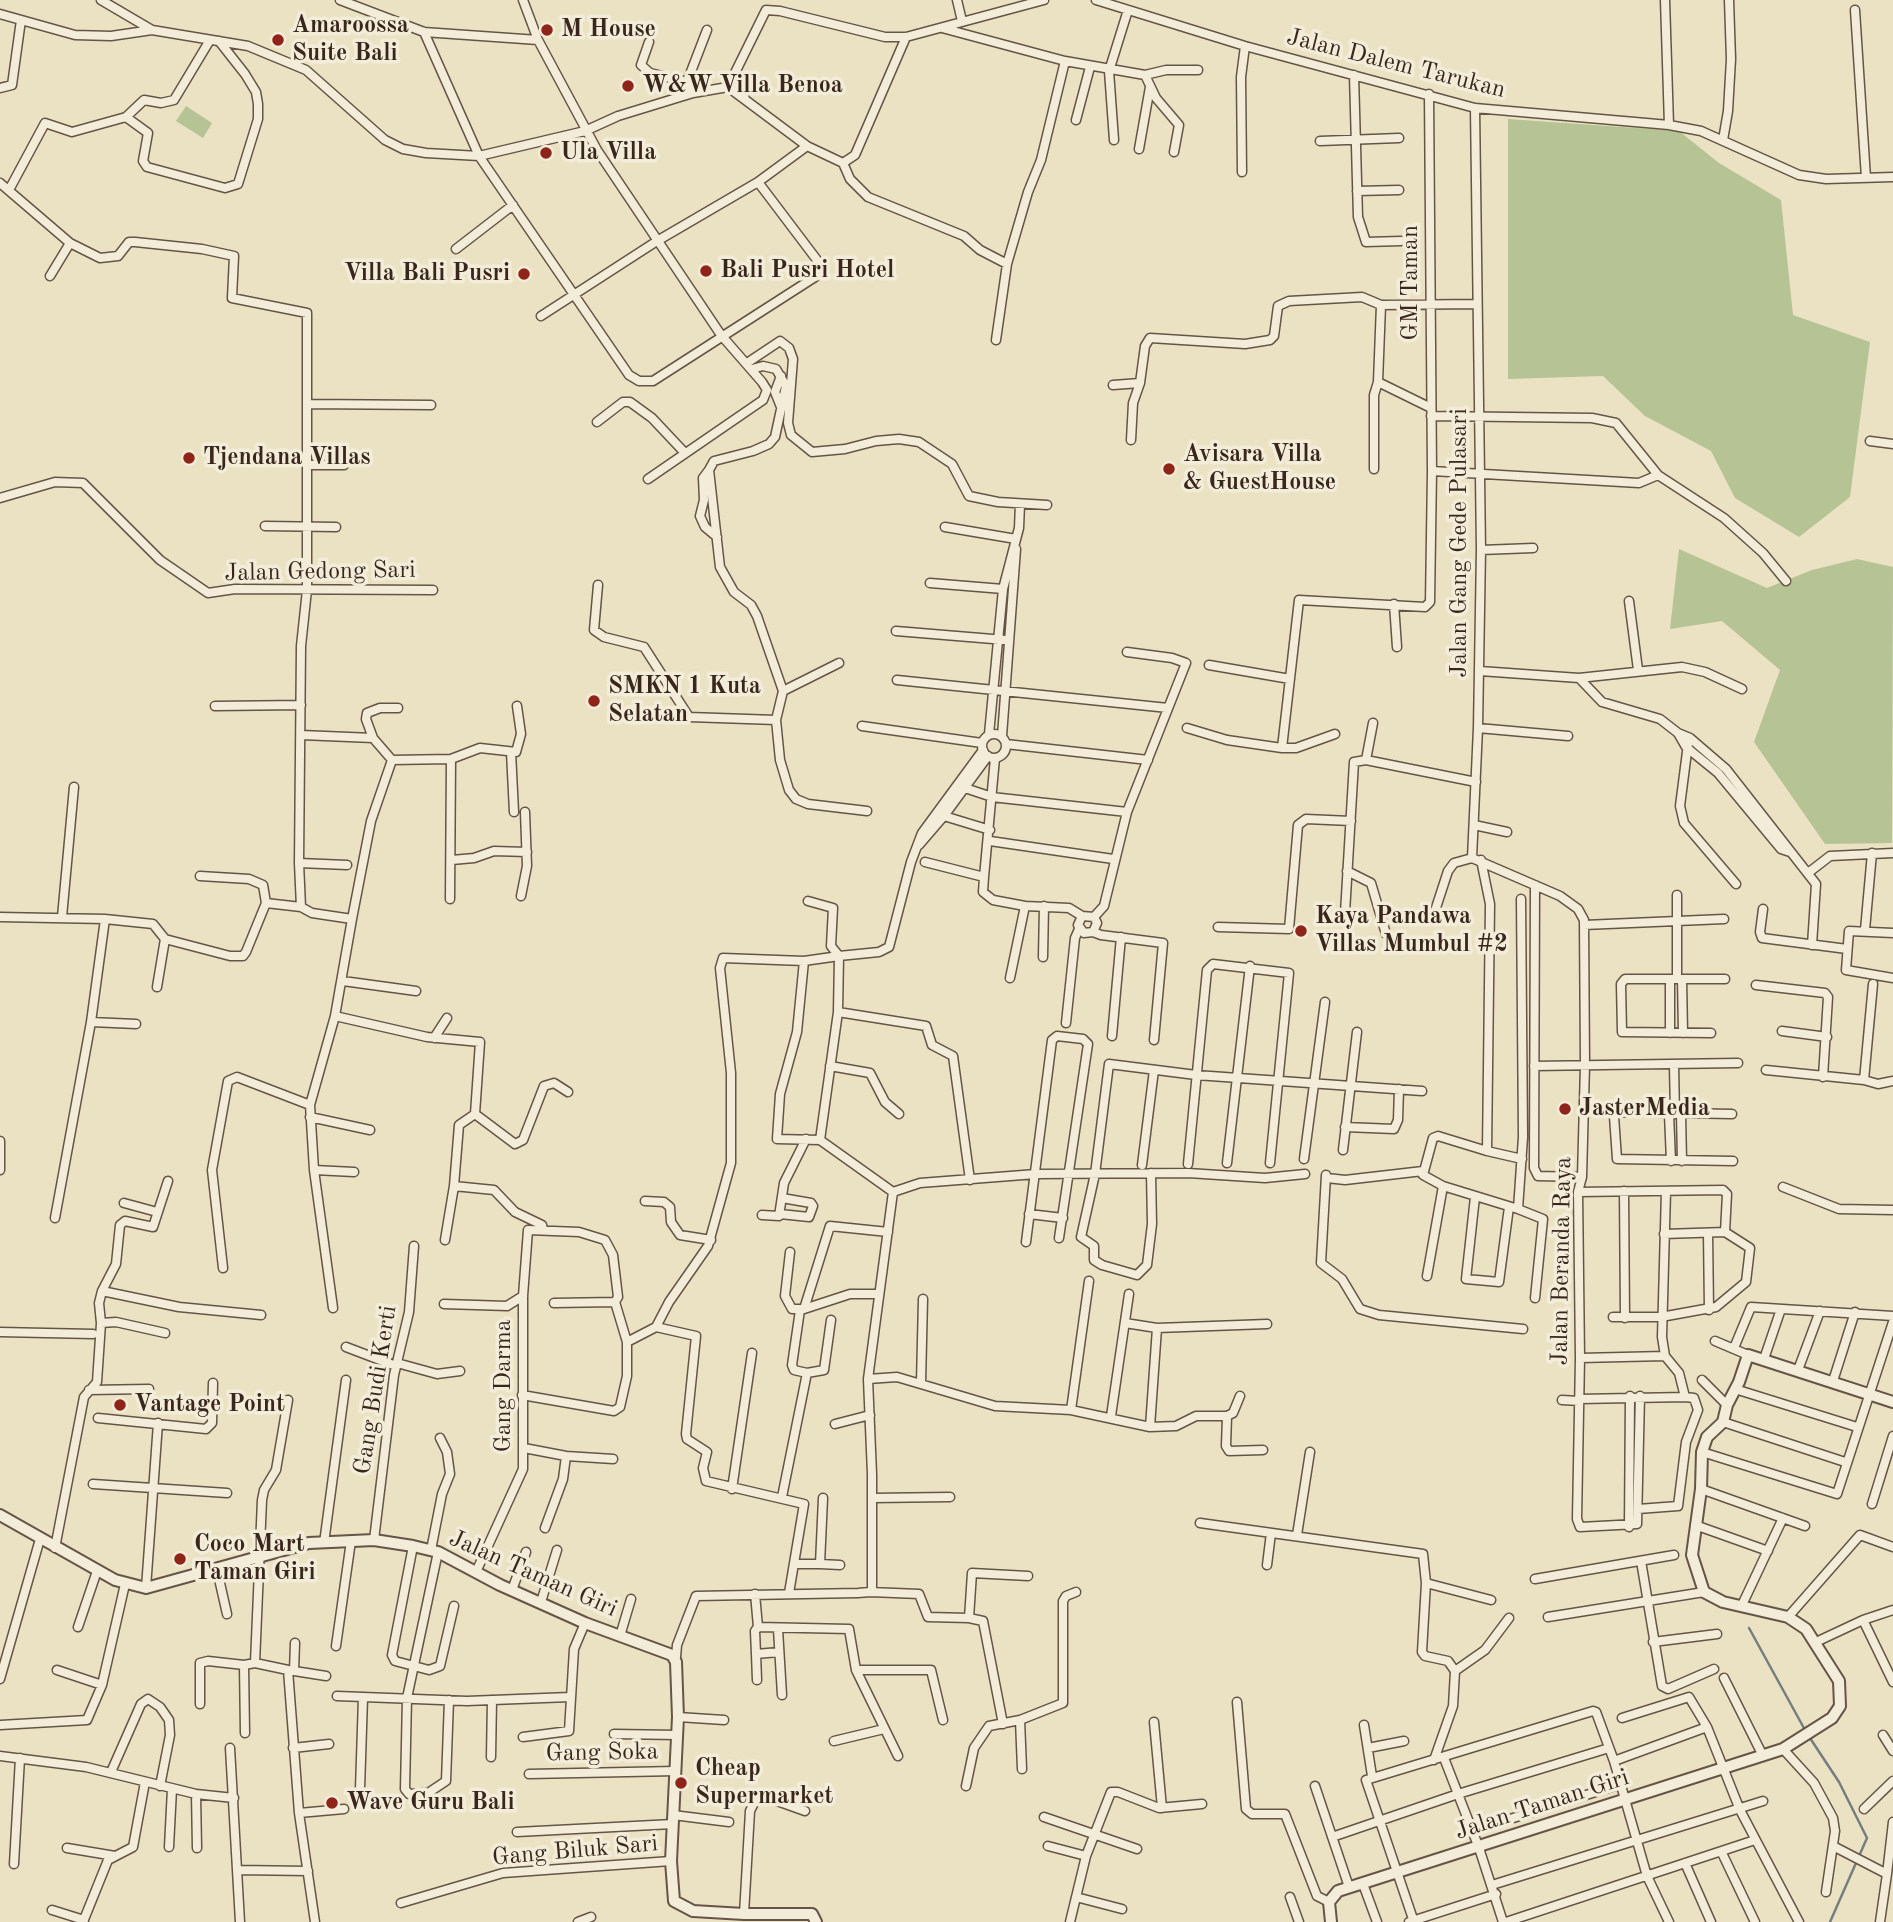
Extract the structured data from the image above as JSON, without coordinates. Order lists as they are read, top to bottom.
{
  "streets": {
    "street": [
      "Jalan Dalem Tarukan",
      "GM Taman",
      "Jalan Gang Gede Pulasari",
      "Jalan Gedong Sari",
      "Jalan Beranda Raya",
      "Gang Darma",
      "Gang Budi Kerti",
      "Jalan Taman Giri",
      "Gang Soka",
      "Gang Biluk Sari"
    ]
  },
  "crossings": [
    ["Jalan Dalem Tarukan", "GM Taman"],
    ["Jalan Dalem Tarukan", "Jalan Gang Gede Pulasari"],
    ["Gang Darma", "Jalan Taman Giri"],
    ["Gang Budi Kerti", "Jalan Taman Giri"]
  ],
  "places": [
    "M House",
    "Amaroossa Suite Bali",
    "W&W Villa Benoa",
    "Ula Villa",
    "Bali Pusri Hotel",
    "Villa Bali Pusri",
    "Tjendana Villas",
    "Avisara Villa & GuestHouse",
    "SMKN 1 Kuta Selatan",
    "Kaya Pandawa Villas Mumbul #2",
    "JasterMedia",
    "Vantage Point",
    "Coco Mart Taman Giri",
    "Cheap Supermarket",
    "Wave Guru Bali"
  ]
}
